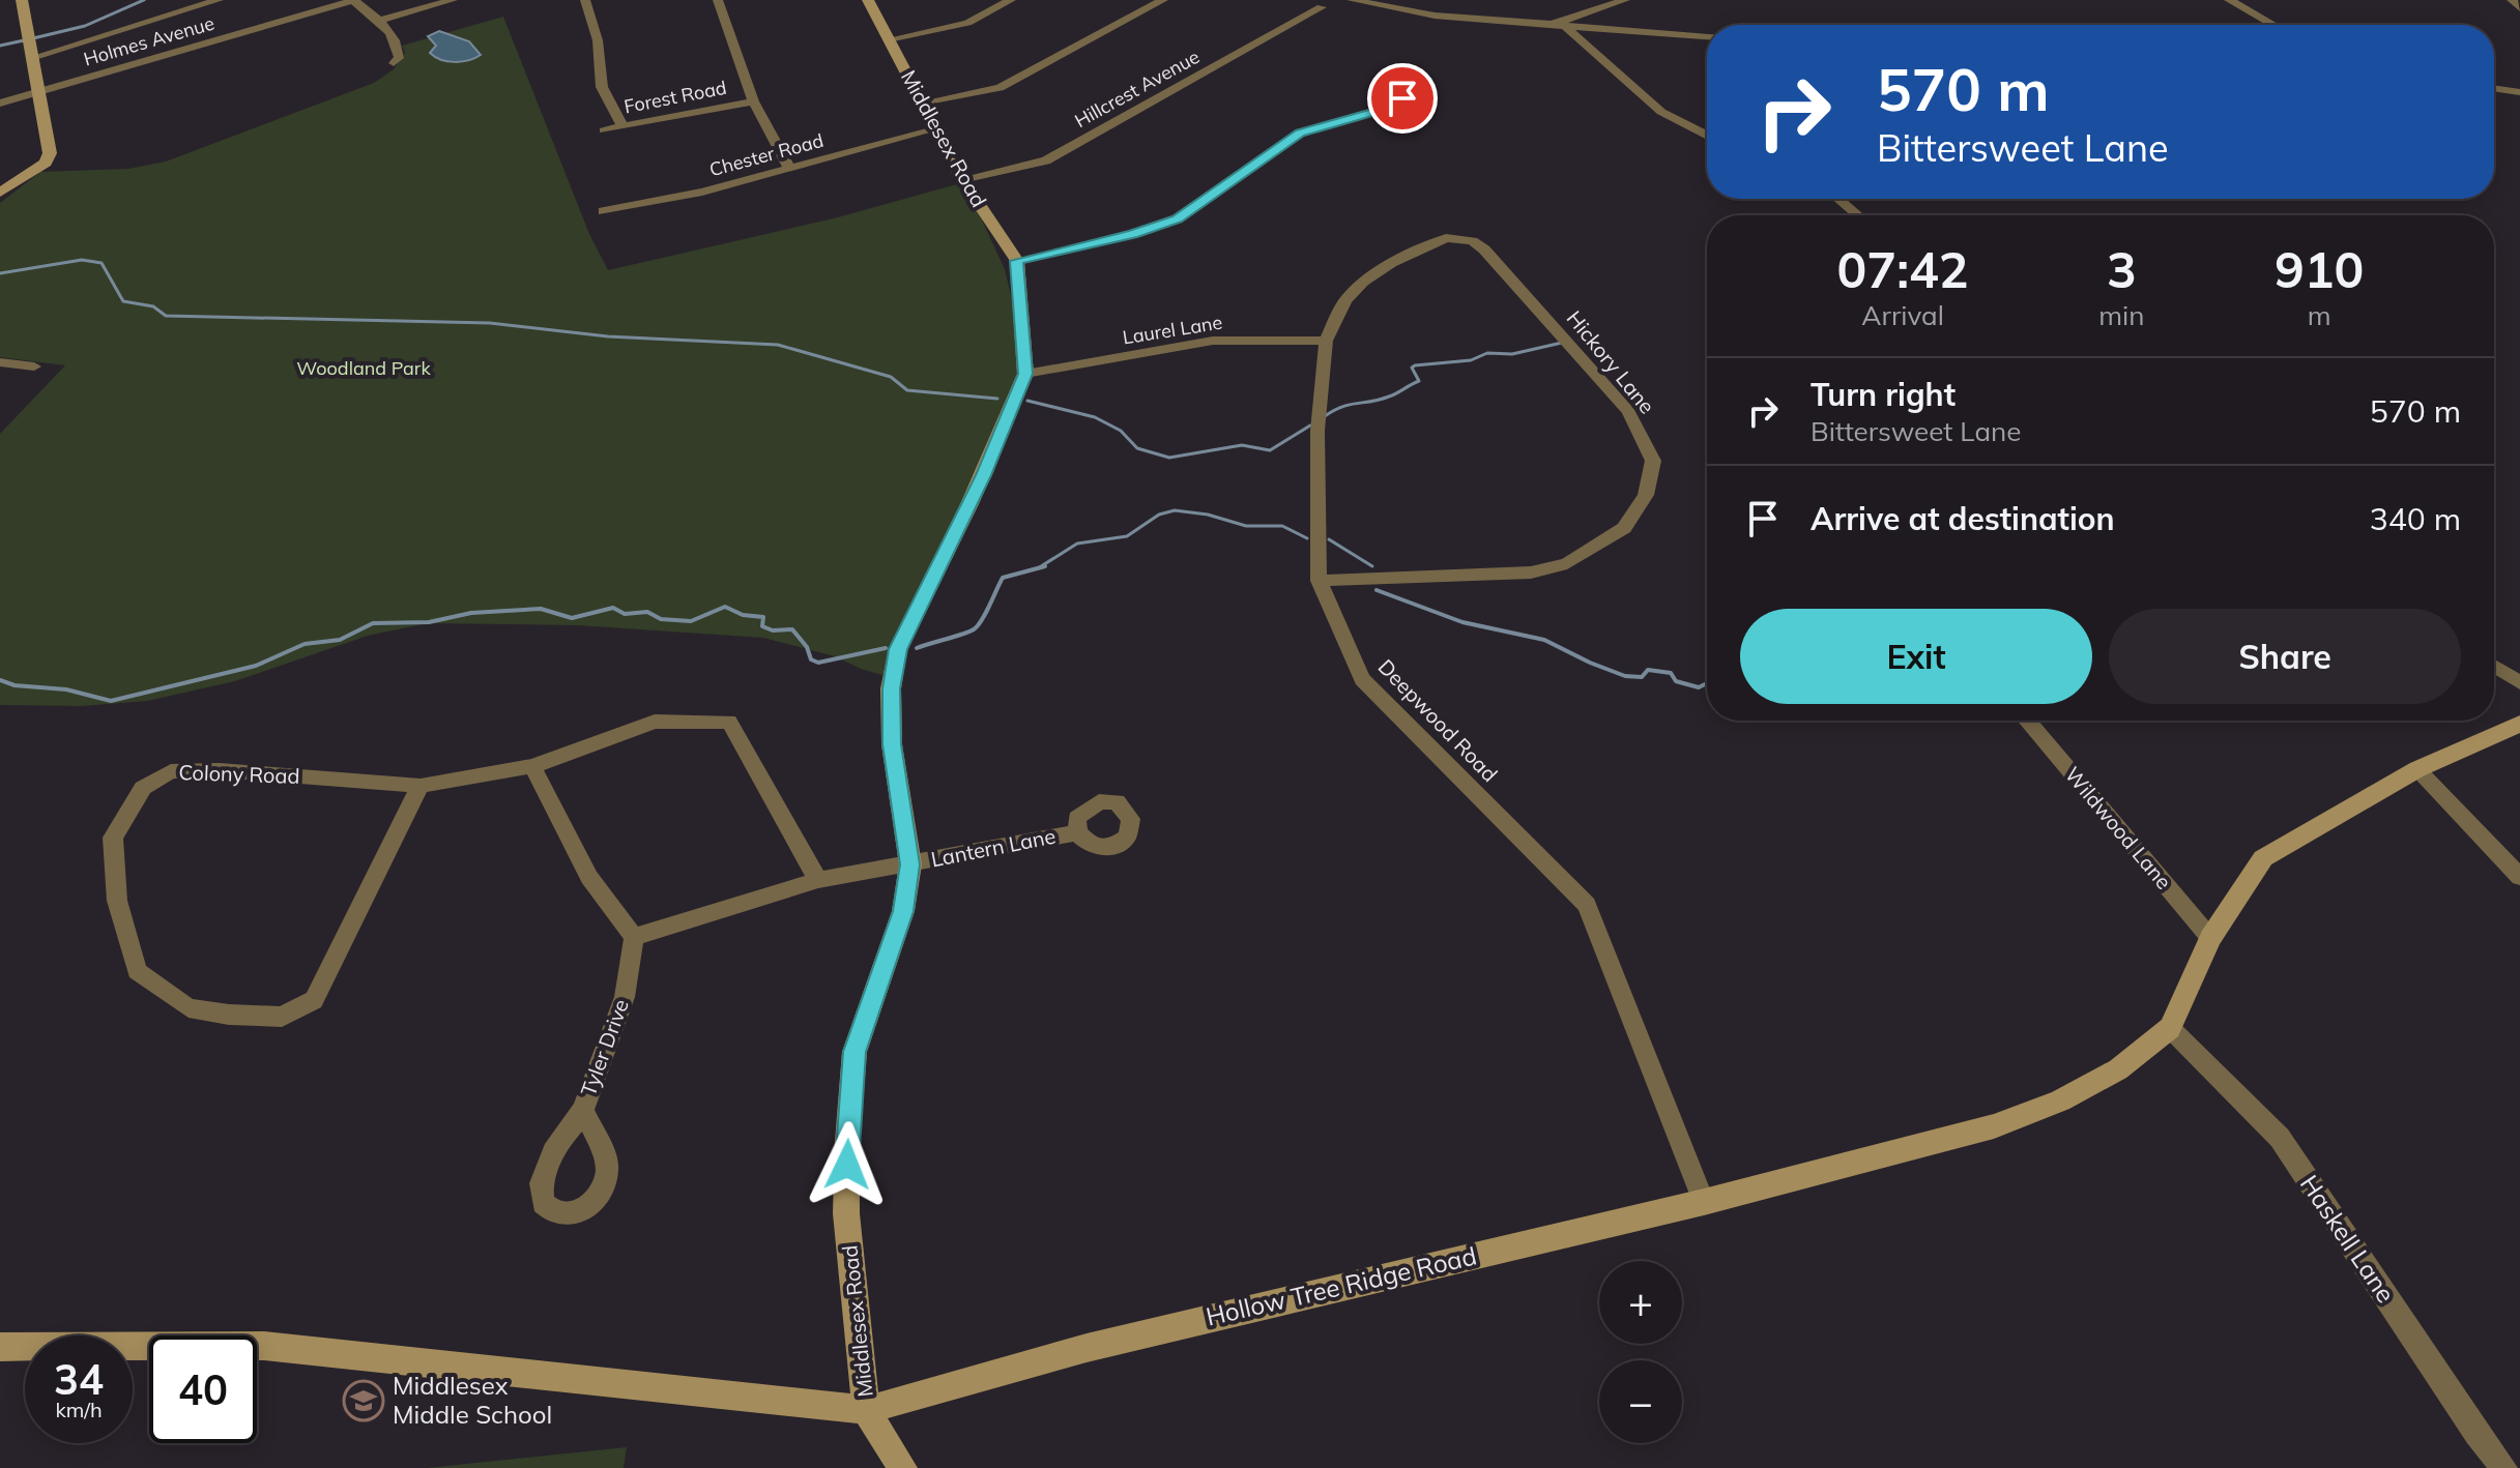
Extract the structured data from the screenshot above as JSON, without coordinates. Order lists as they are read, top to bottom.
{
  "streets": {
    "street": [
      "Holmes Avenue",
      "Hillcrest Avenue",
      "Forest Road",
      "Middlesex Road",
      "Chester Road",
      "Laurel Lane",
      "Hickory Lane",
      "Deepwood Road",
      "Colony Road",
      "Wildwood Lane",
      "Lantern Lane",
      "Tyler Drive",
      "Haskell Lane",
      "Hollow Tree Ridge Road"
    ]
  },
  "crossings": [
    ["Hillcrest Avenue", "Middlesex Road"],
    ["Middlesex Road", "Chester Road"],
    ["Middlesex Road", "Laurel Lane"],
    ["Middlesex Road", "Lantern Lane"],
    ["Middlesex Road", "Hollow Tree Ridge Road"],
    ["Laurel Lane", "Deepwood Road"],
    ["Hickory Lane", "Deepwood Road"],
    ["Deepwood Road", "Hollow Tree Ridge Road"],
    ["Wildwood Lane", "Hollow Tree Ridge Road"],
    ["Haskell Lane", "Hollow Tree Ridge Road"]
  ],
  "parks": ["Woodland Park"],
  "places": {
    "school or university": ["Middlesex Middle School"]
  },
  "page": {
    "turn": ["570 m", "Bittersweet Lane"],
    "eta": [
      "07:42",
      "Arrival",
      "3",
      "min",
      "910",
      "m"
    ],
    "list": [
      {
        "name": "Turn right",
        "note": "Bittersweet Lane",
        "value": "570 m"
      },
      {
        "name": "Arrive at destination",
        "value": "340 m"
      }
    ],
    "buttons": ["Exit", "Share"],
    "map_buttons": ["+", "−"],
    "speed": "34 km/h",
    "limit": "40"
  }
}
